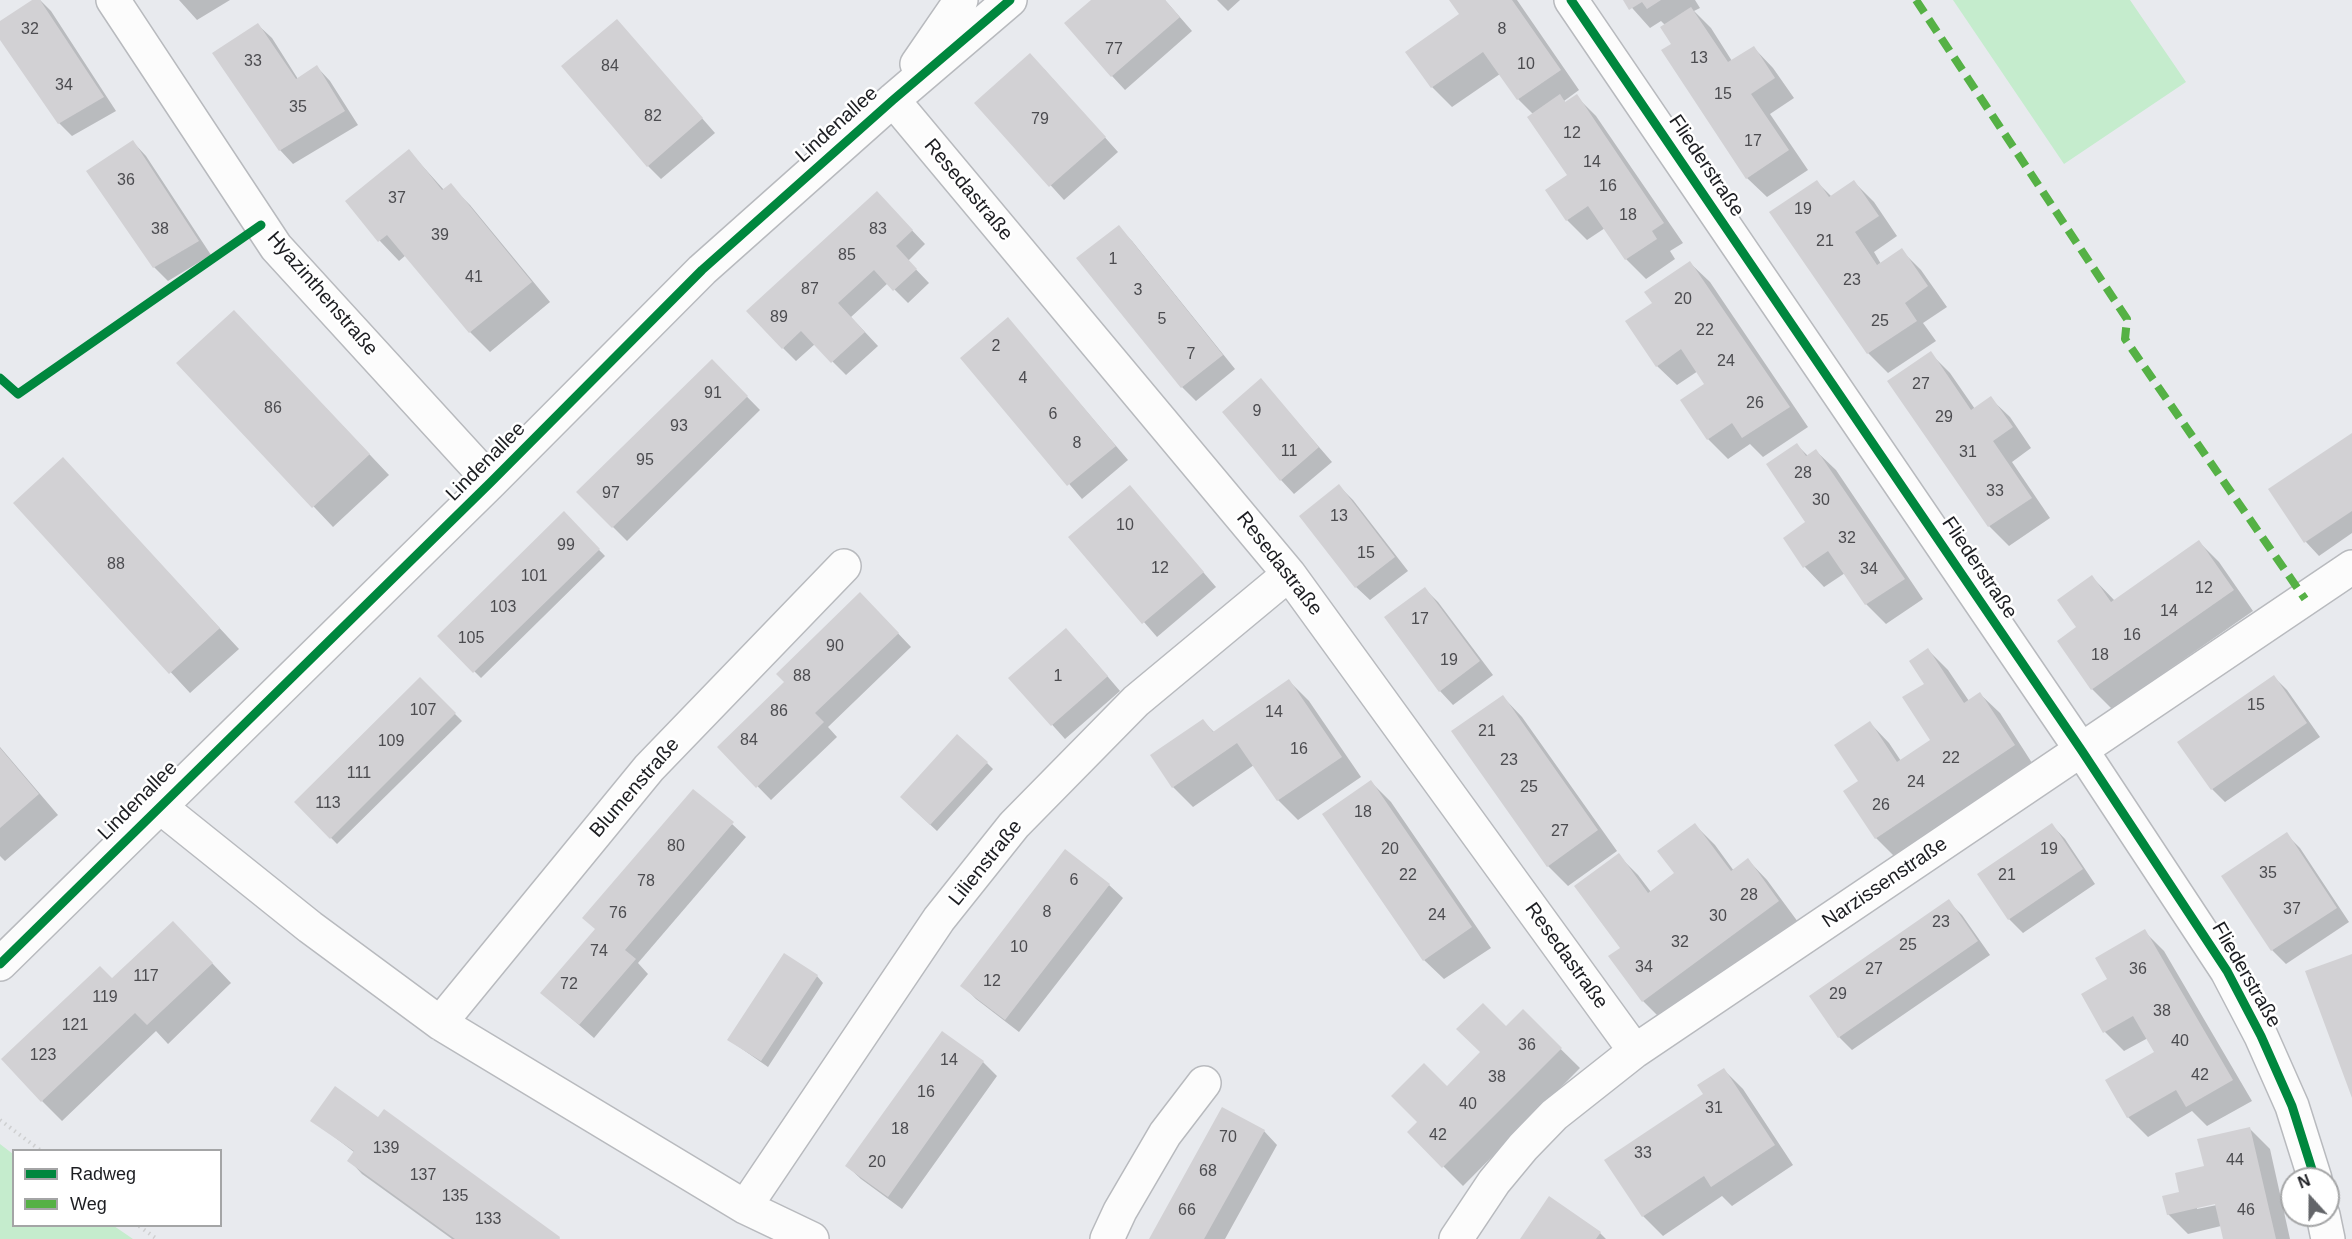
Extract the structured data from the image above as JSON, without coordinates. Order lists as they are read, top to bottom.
{
  "streets": {
    "street": [
      "Lindenallee",
      "Fliederstraße",
      "Resedastraße",
      "Hyazinthenstraße",
      "Blumenstraße",
      "Lilienstraße",
      "Narzissenstraße"
    ]
  },
  "crossings": [
    ["Lindenallee", "Resedastraße"],
    ["Lindenallee", "Hyazinthenstraße"],
    ["Fliederstraße", "Narzissenstraße"],
    ["Resedastraße", "Lilienstraße"],
    ["Resedastraße", "Narzissenstraße"]
  ],
  "house_numbers": [
    "32",
    "8",
    "77",
    "13",
    "33",
    "10",
    "84",
    "34",
    "15",
    "35",
    "82",
    "79",
    "12",
    "17",
    "14",
    "36",
    "16",
    "37",
    "19",
    "18",
    "38",
    "83",
    "39",
    "21",
    "85",
    "1",
    "41",
    "23",
    "87",
    "3",
    "20",
    "89",
    "5",
    "25",
    "22",
    "2",
    "7",
    "24",
    "4",
    "27",
    "91",
    "26",
    "86",
    "9",
    "6",
    "29",
    "93",
    "8",
    "11",
    "31",
    "95",
    "28",
    "33",
    "97",
    "30",
    "13",
    "10",
    "32",
    "99",
    "15",
    "88",
    "12",
    "34",
    "101",
    "12",
    "103",
    "14",
    "17",
    "16",
    "105",
    "90",
    "18",
    "19",
    "88",
    "1",
    "15",
    "107",
    "86",
    "14",
    "21",
    "84",
    "109",
    "16",
    "22",
    "23",
    "111",
    "24",
    "25",
    "113",
    "26",
    "18",
    "27",
    "80",
    "20",
    "19",
    "35",
    "22",
    "21",
    "6",
    "78",
    "28",
    "37",
    "8",
    "76",
    "24",
    "30",
    "23",
    "32",
    "25",
    "10",
    "74",
    "34",
    "27",
    "36",
    "117",
    "12",
    "72",
    "29",
    "119",
    "38",
    "121",
    "40",
    "36",
    "123",
    "14",
    "42",
    "38",
    "16",
    "40",
    "31",
    "18",
    "42",
    "70",
    "139",
    "33",
    "44",
    "20",
    "68",
    "137",
    "135",
    "66",
    "46",
    "133"
  ],
  "legend": ["Radweg", "Weg"],
  "north": "top"
}
